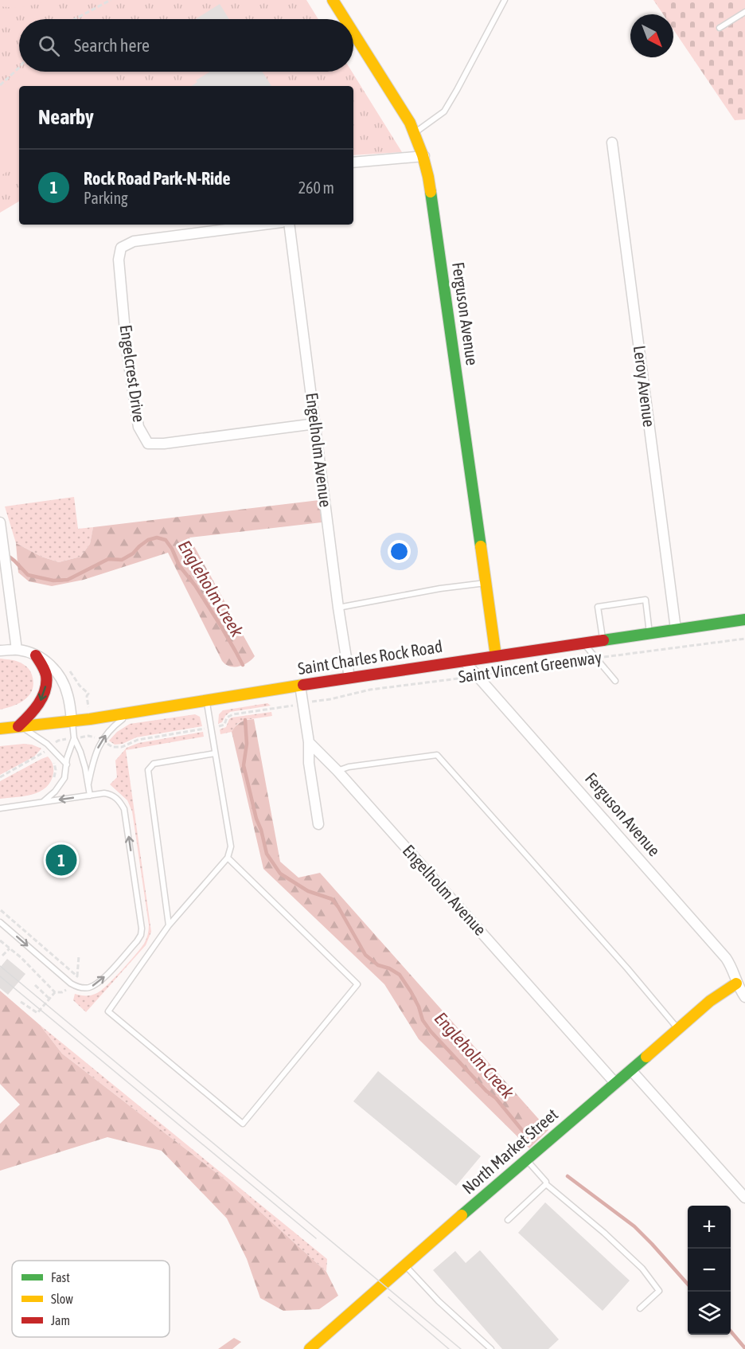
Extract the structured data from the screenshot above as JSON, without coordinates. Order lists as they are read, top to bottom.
{
  "streets": {
    "street": [
      "Ferguson Avenue",
      "Engelcrest Drive",
      "Leroy Avenue",
      "Engelholm Avenue",
      "Saint Charles Rock Road",
      "North Market Street"
    ],
    "path": ["Saint Vincent Greenway"]
  },
  "crossings": [
    ["Ferguson Avenue", "Saint Charles Rock Road"],
    ["Ferguson Avenue", "Saint Vincent Greenway"],
    ["Ferguson Avenue", "North Market Street"],
    ["Engelcrest Drive", "Engelholm Avenue"],
    ["Leroy Avenue", "Saint Charles Rock Road"],
    ["Engelholm Avenue", "Saint Charles Rock Road"],
    ["Engelholm Avenue", "North Market Street"]
  ],
  "water": ["Engleholm Creek"],
  "legend": ["Fast", "Slow", "Jam"],
  "north": "bottom right",
  "page": {
    "search": "Search here",
    "heading": "Nearby",
    "list": [
      {
        "mark": "1",
        "name": "Rock Road Park-N-Ride",
        "note": "Parking",
        "value": "260 m"
      }
    ],
    "pins": "1",
    "map_buttons": ["+", "−"]
  }
}
